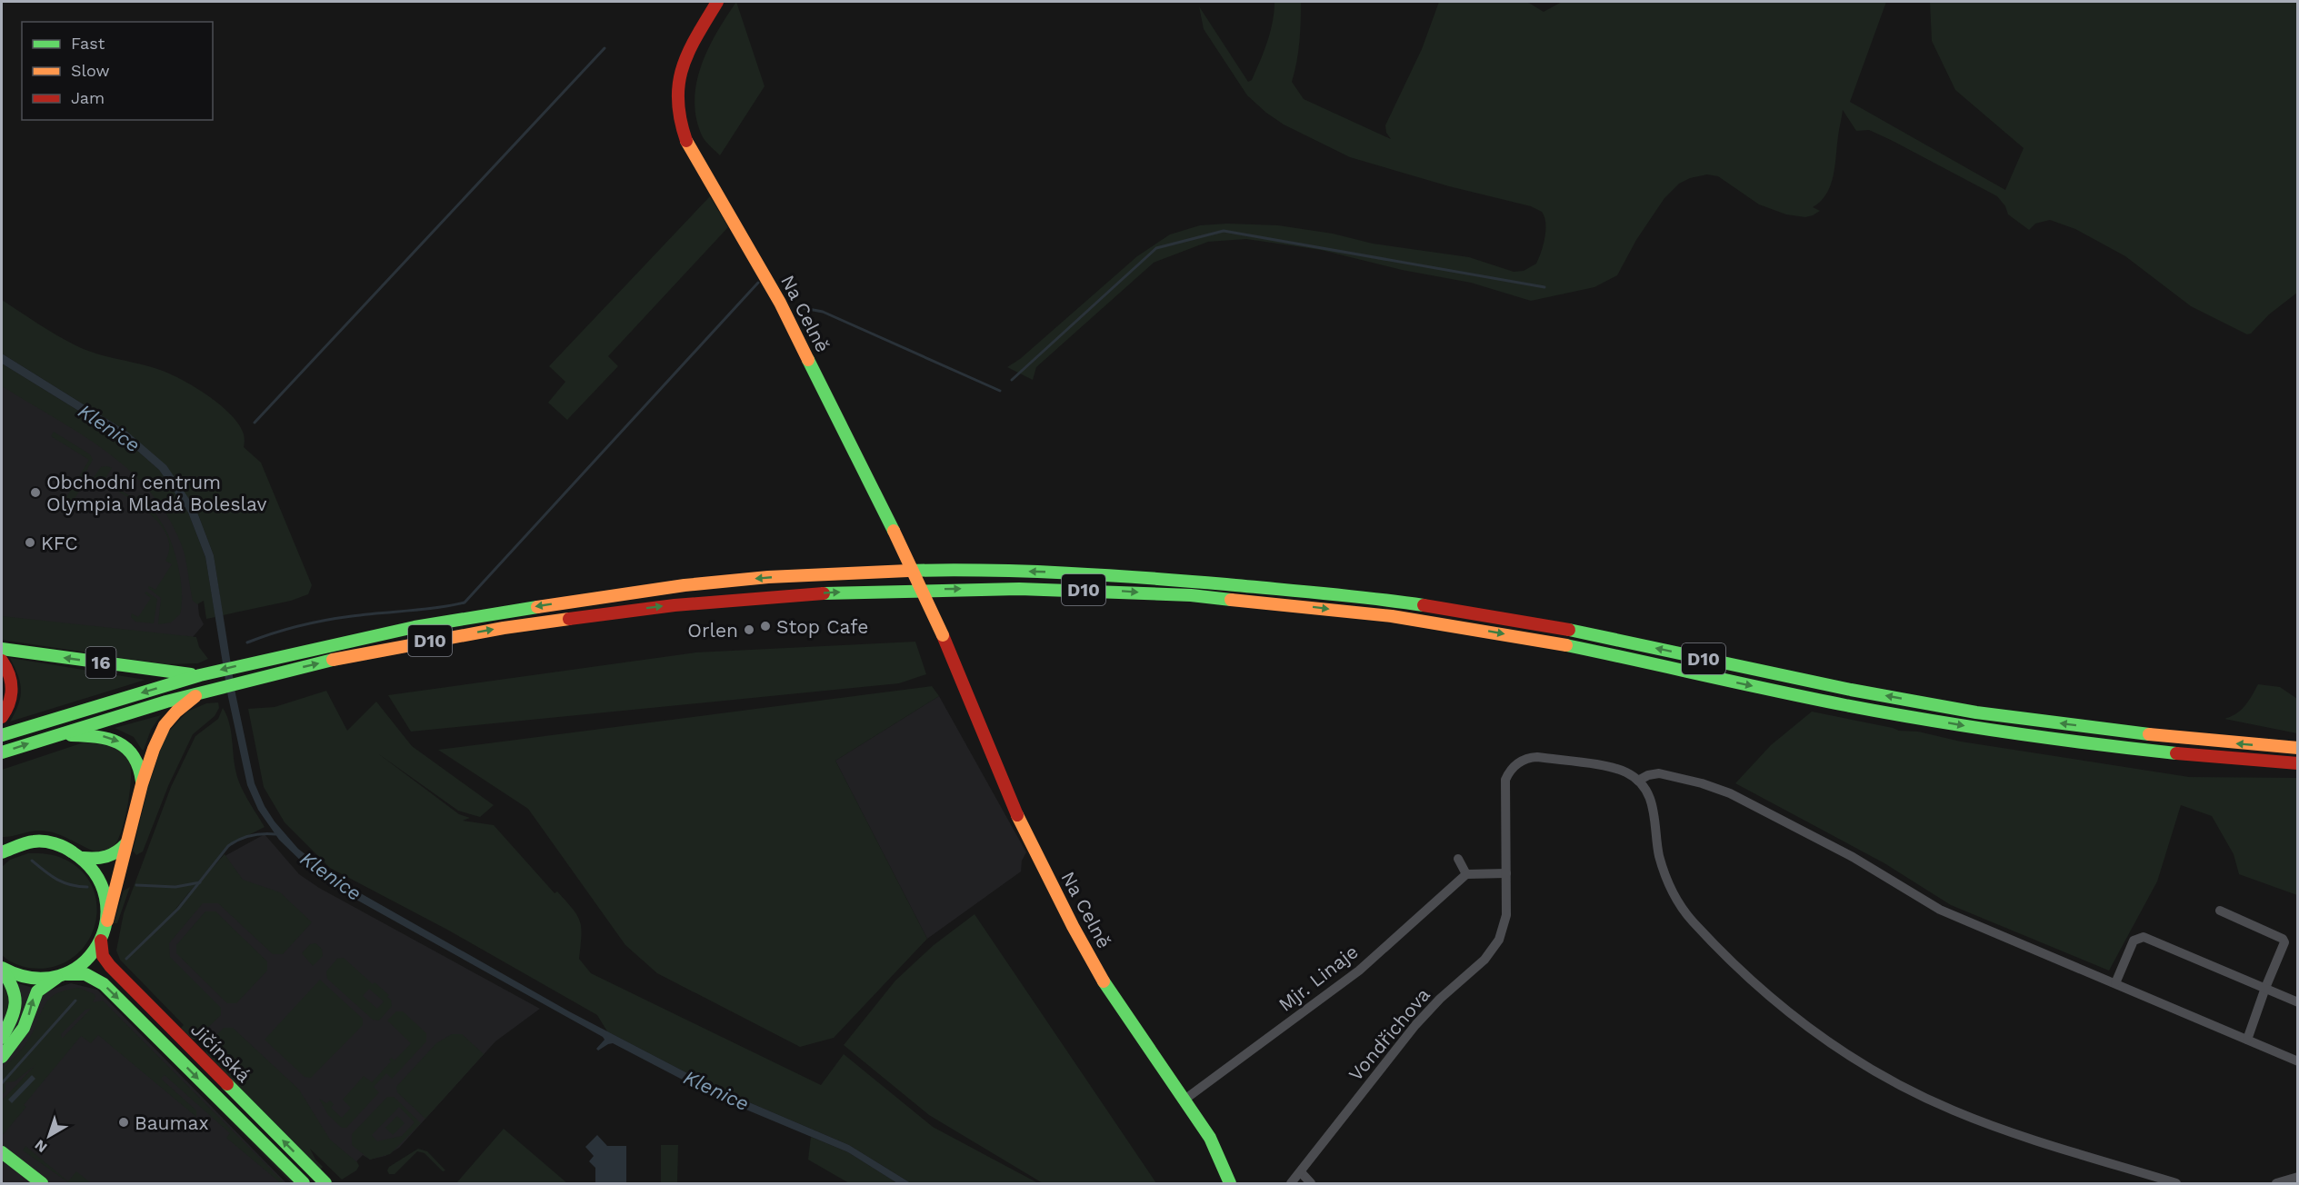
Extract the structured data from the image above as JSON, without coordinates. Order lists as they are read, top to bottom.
{
  "streets": {
    "main road": [
      "Na Celně",
      "D10",
      "16",
      "Jičínská"
    ],
    "street": ["Mjr. Linaje", "Vondřichova"]
  },
  "crossings": [
    ["Na Celně", "Mjr. Linaje"],
    ["D10", "16"]
  ],
  "water": ["Klenice"],
  "places": [
    "Obchodní centrum Olympia Mladá Boleslav",
    "KFC",
    "Stop Cafe",
    "Orlen",
    "Baumax"
  ],
  "legend": ["Fast", "Slow", "Jam"],
  "north": "bottom left"
}
